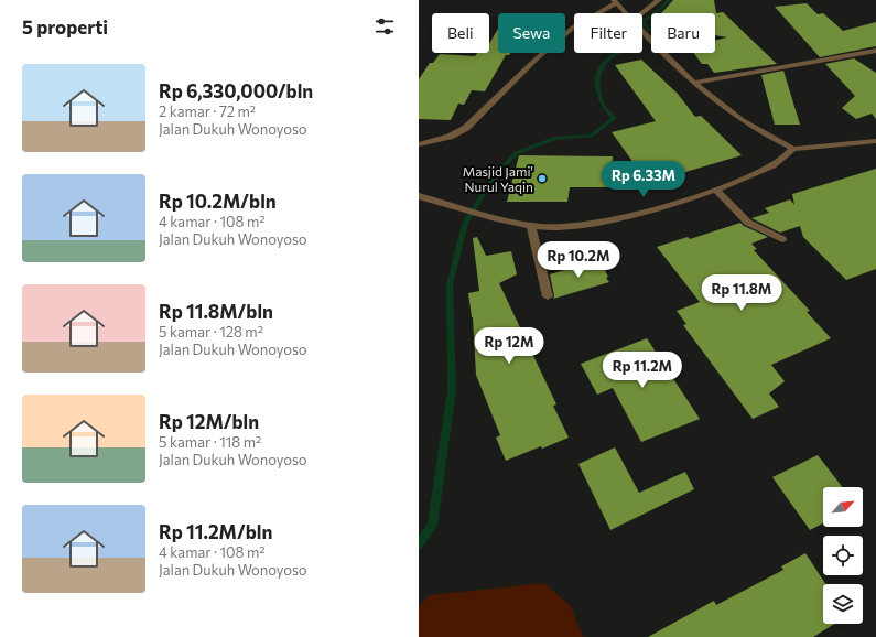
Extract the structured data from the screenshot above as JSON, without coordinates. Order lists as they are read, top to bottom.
{
  "places": ["Masjid Jami' Nurul Yaqin"],
  "north": "top right",
  "page": {
    "heading": "5 properti",
    "chip": [
      "Beli",
      "Sewa",
      "Filter",
      "Baru"
    ],
    "list": [
      {
        "name": "Rp 6,330,000/bln",
        "note": "2 kamar · 72 m² · Jalan Dukuh Wonoyoso"
      },
      {
        "name": "Rp 10.2M/bln",
        "note": "4 kamar · 108 m² · Jalan Dukuh Wonoyoso"
      },
      {
        "name": "Rp 11.8M/bln",
        "note": "5 kamar · 128 m² · Jalan Dukuh Wonoyoso"
      },
      {
        "name": "Rp 12M/bln",
        "note": "5 kamar · 118 m² · Jalan Dukuh Wonoyoso"
      },
      {
        "name": "Rp 11.2M/bln",
        "note": "4 kamar · 108 m² · Jalan Dukuh Wonoyoso"
      }
    ],
    "price": [
      "Rp 6.33M",
      "Rp 10.2M",
      "Rp 11.8M",
      "Rp 12M",
      "Rp 11.2M"
    ]
  }
}
